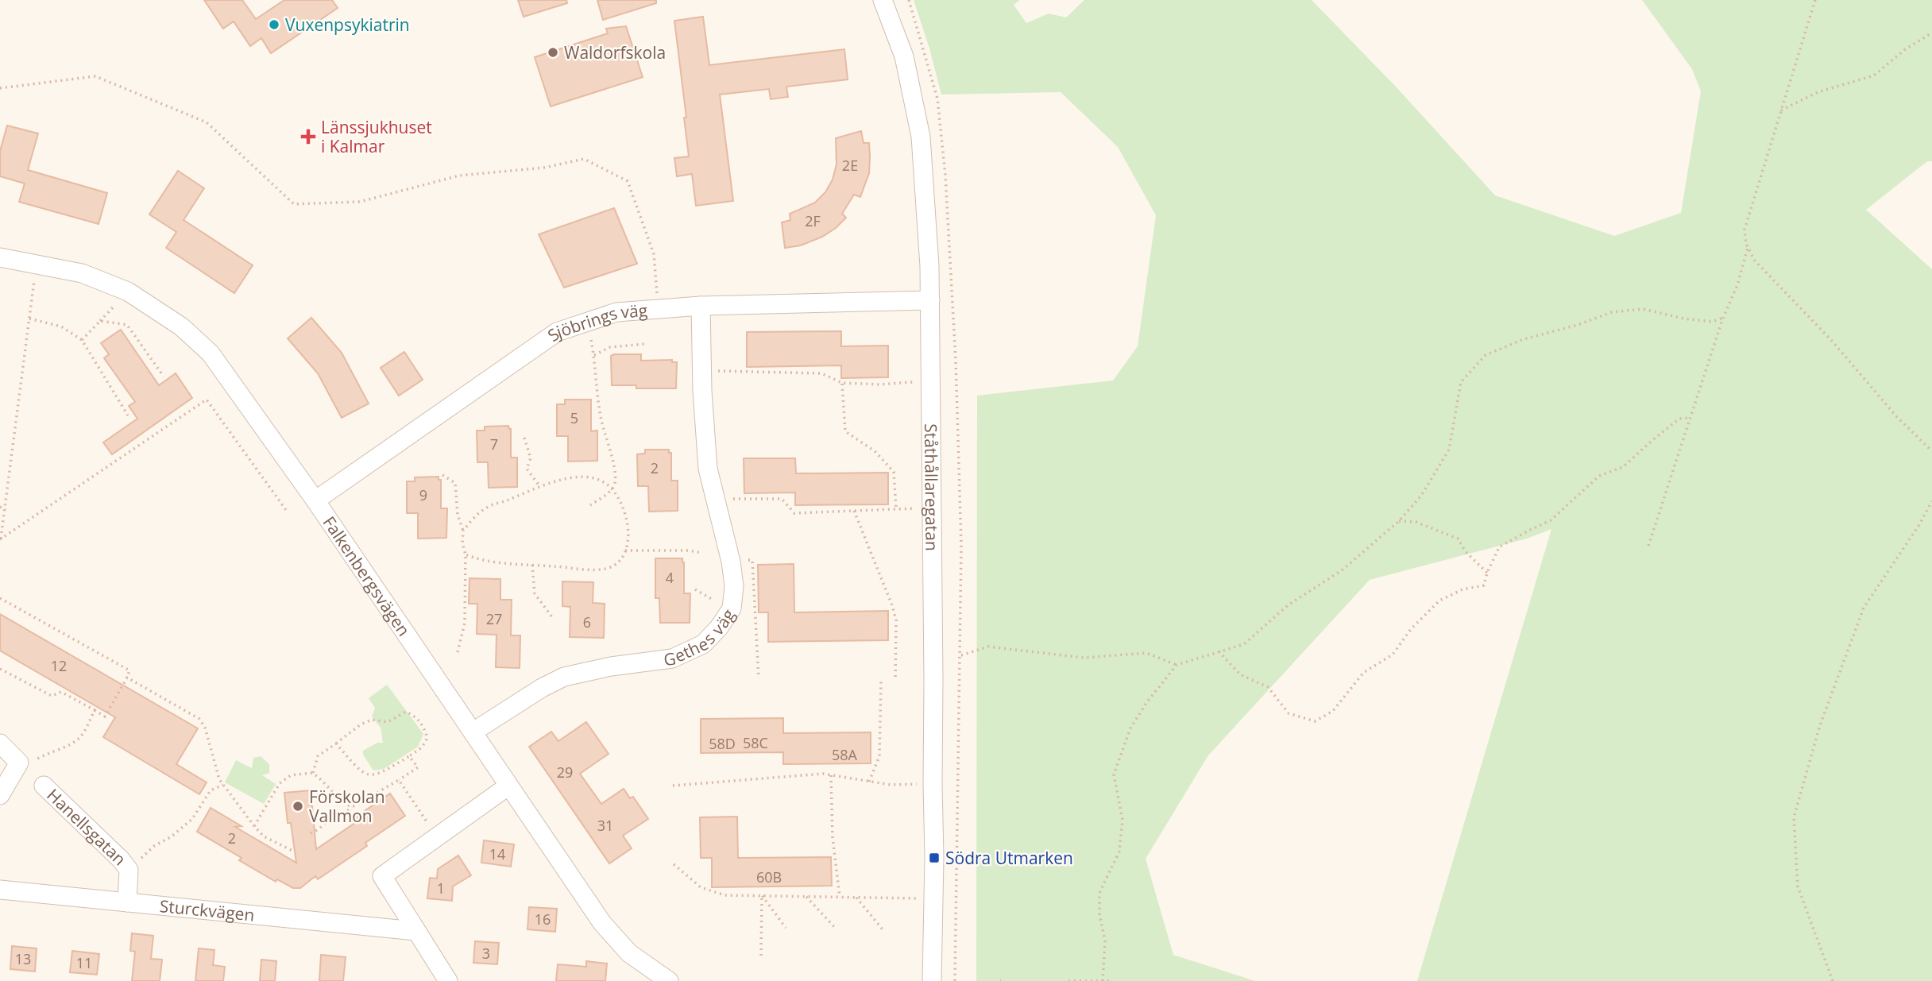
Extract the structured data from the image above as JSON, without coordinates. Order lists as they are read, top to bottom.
{
  "streets": {
    "street": [
      "Sjöbrings väg",
      "Ståthållaregatan",
      "Falkenbergsvägen",
      "Gethes väg",
      "Hanellsgatan",
      "Sturckvägen"
    ]
  },
  "crossings": [
    ["Sjöbrings väg", "Ståthållaregatan"],
    ["Sjöbrings väg", "Falkenbergsvägen"],
    ["Sjöbrings väg", "Gethes väg"],
    ["Falkenbergsvägen", "Gethes väg"],
    ["Hanellsgatan", "Sturckvägen"]
  ],
  "places": {
    "other": ["Vuxenpsykiatrin", "Waldorfskola", "Förskolan Vallmon"],
    "health": ["Länssjukhuset i Kalmar"],
    "transit": ["Södra Utmarken"]
  },
  "house_numbers": [
    "2E",
    "2F",
    "5",
    "7",
    "2",
    "9",
    "4",
    "27",
    "6",
    "12",
    "58C",
    "58D",
    "58A",
    "29",
    "31",
    "2",
    "14",
    "60B",
    "1",
    "16",
    "3",
    "13",
    "11"
  ]
}
